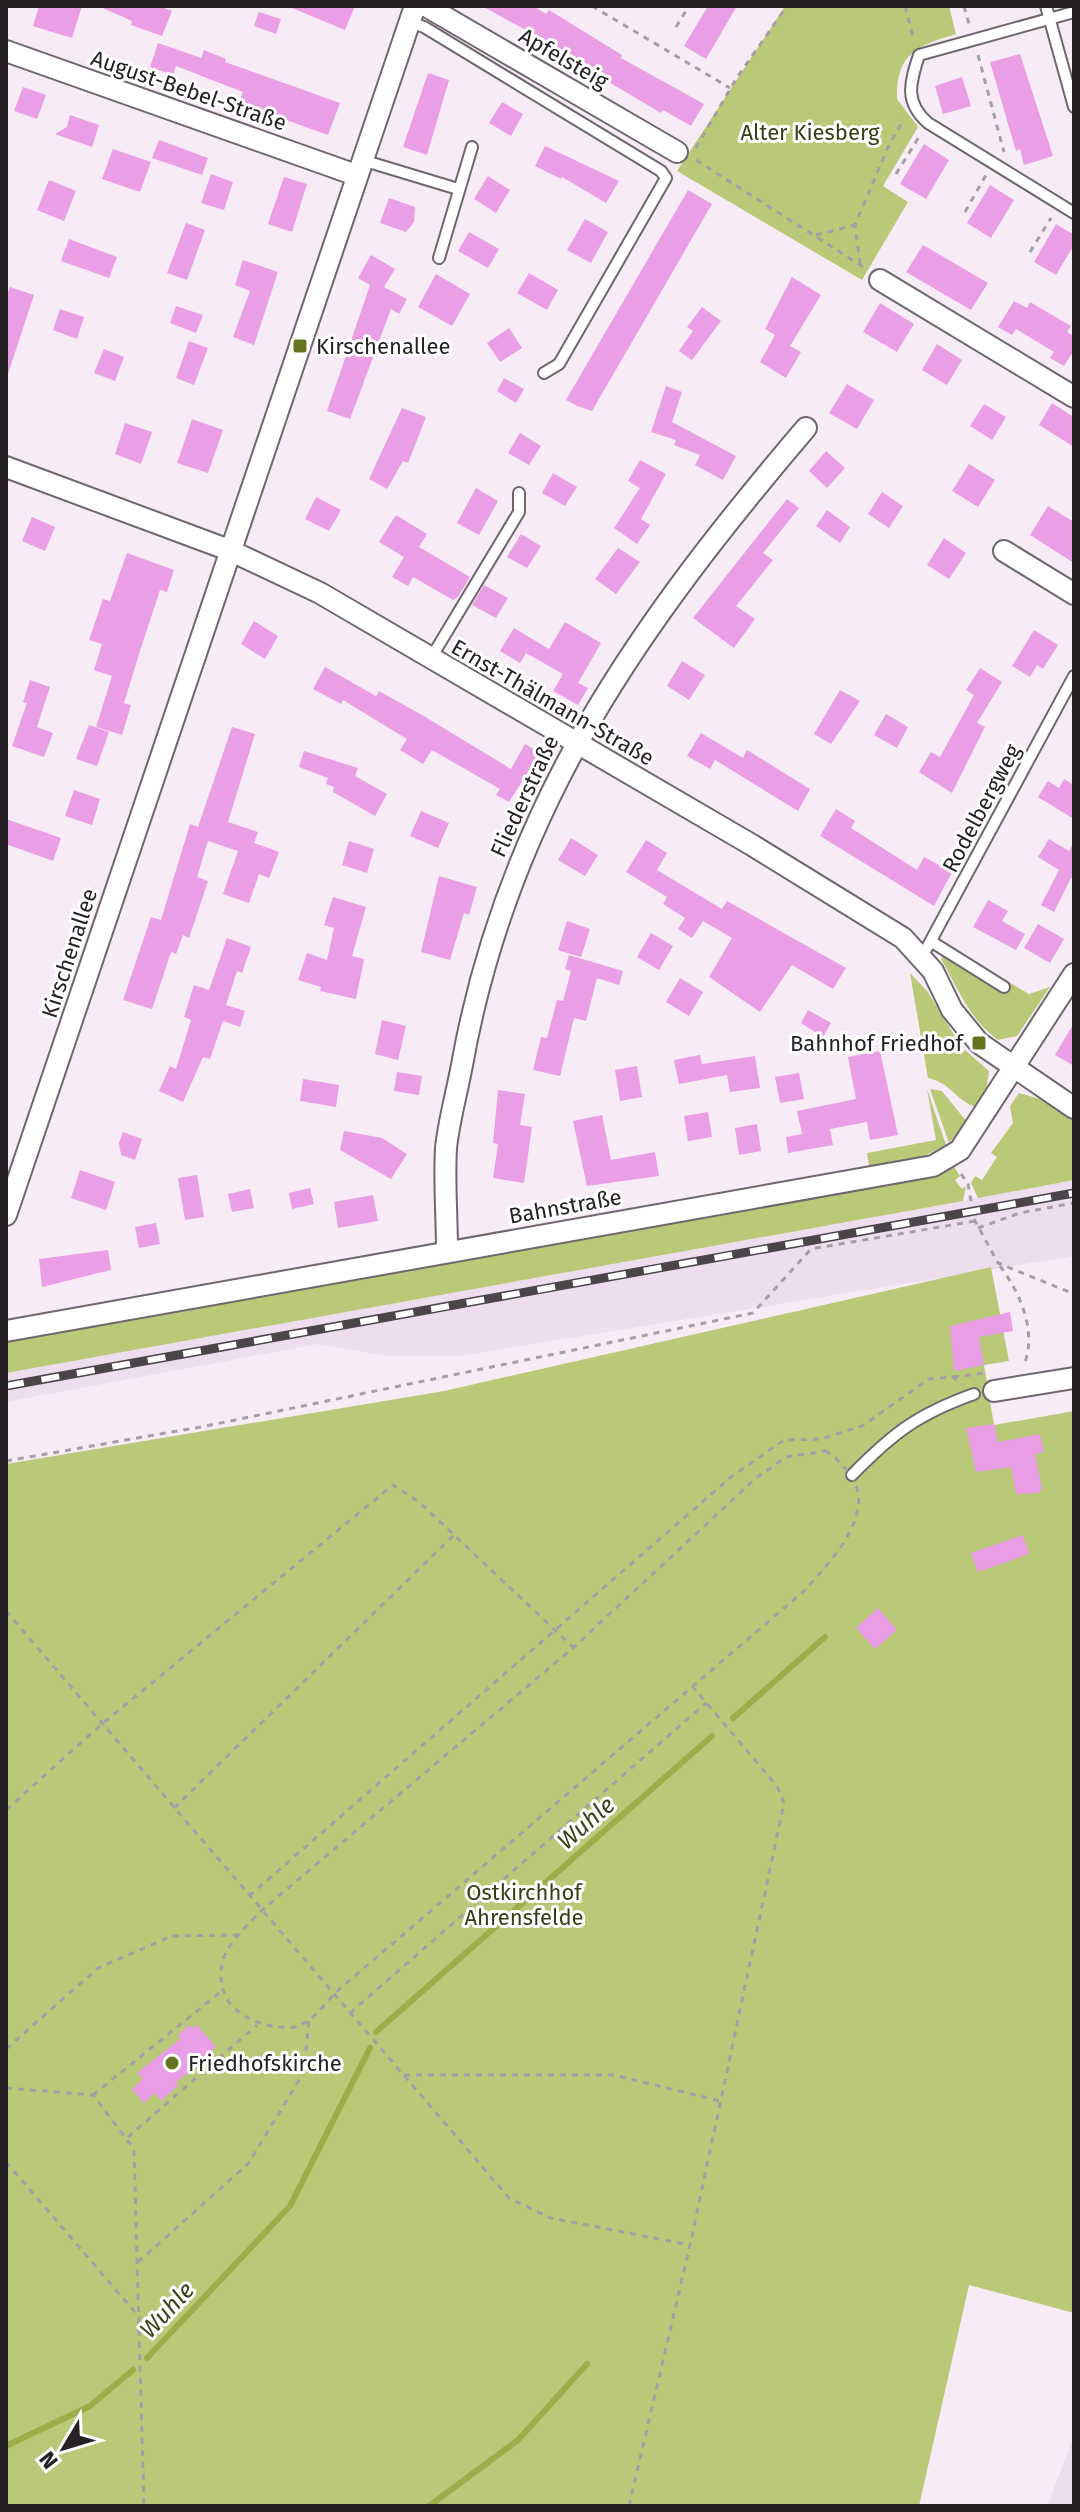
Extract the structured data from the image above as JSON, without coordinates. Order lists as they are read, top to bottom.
{
  "streets": {
    "street": [
      "Apfelsteig",
      "August-Bebel-Straße",
      "Ernst-Thälmann-Straße",
      "Fliederstraße",
      "Kirschenallee",
      "Bahnstraße"
    ],
    "lane": ["Rodelbergweg"]
  },
  "crossings": [
    ["August-Bebel-Straße", "Kirschenallee"],
    ["Ernst-Thälmann-Straße", "Fliederstraße"],
    ["Ernst-Thälmann-Straße", "Rodelbergweg"],
    ["Ernst-Thälmann-Straße", "Kirschenallee"],
    ["Ernst-Thälmann-Straße", "Bahnstraße"],
    ["Fliederstraße", "Bahnstraße"]
  ],
  "water": ["Wuhle"],
  "parks": ["Alter Kiesberg", "Ostkirchhof Ahrensfelde"],
  "places": {
    "transit": ["Kirschenallee", "Bahnhof Friedhof"],
    "other": ["Friedhofskirche"]
  },
  "north": "bottom left"
}
